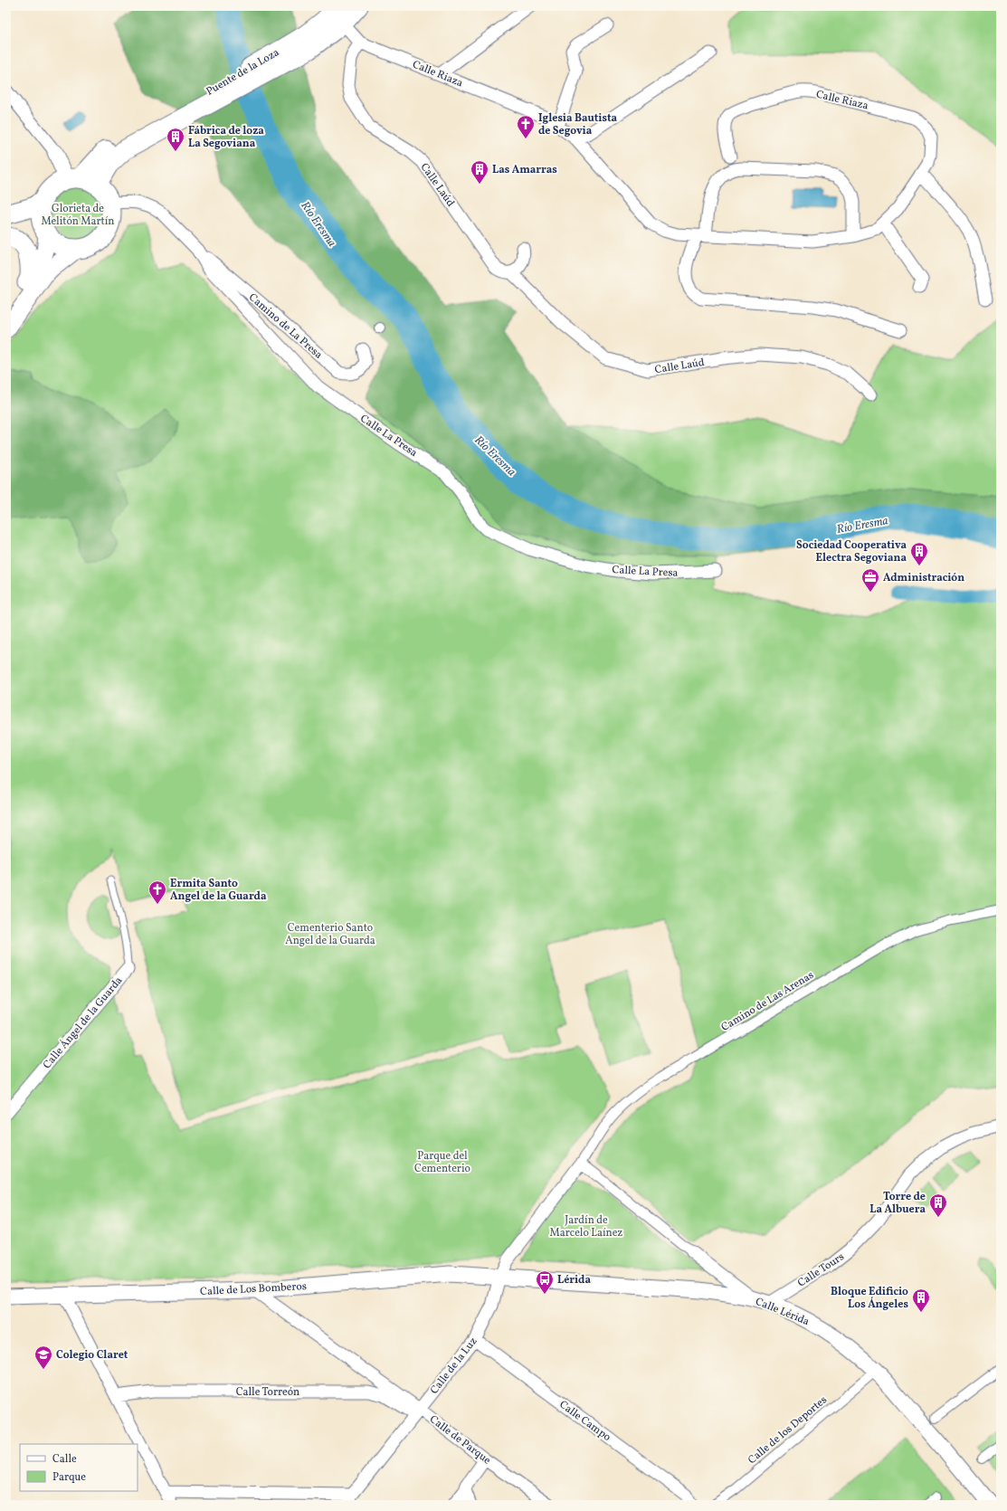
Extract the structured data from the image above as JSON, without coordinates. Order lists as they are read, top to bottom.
{
  "streets": {
    "main road": ["Puente de la Loza"],
    "street": [
      "Calle Riaza",
      "Calle Laúd",
      "Camino de La Presa",
      "Calle La Presa",
      "Camino de Las Arenas",
      "Calle Ángel de la Guarda",
      "Calle Tours",
      "Calle de Los Bomberos",
      "Calle Lérida",
      "Calle de la Luz",
      "Calle Torreón",
      "Calle Campo",
      "Calle de los Deportes",
      "Calle de Parque"
    ]
  },
  "crossings": [
    ["Puente de la Loza", "Calle La Presa"],
    ["Calle Riaza", "Calle Laúd"],
    ["Camino de La Presa", "Calle La Presa"],
    ["Camino de Las Arenas", "Calle de la Luz"],
    ["Calle Tours", "Calle Lérida"],
    ["Calle de Los Bomberos", "Calle Lérida"],
    ["Calle de Los Bomberos", "Calle de la Luz"],
    ["Calle de Los Bomberos", "Calle de Parque"],
    ["Calle Lérida", "Calle de la Luz"],
    ["Calle Lérida", "Calle de los Deportes"],
    ["Calle de la Luz", "Calle Torreón"],
    ["Calle de la Luz", "Calle Campo"],
    ["Calle de la Luz", "Calle de Parque"],
    ["Calle Torreón", "Calle de Parque"]
  ],
  "water": ["Río Eresma"],
  "parks": [
    "Glorieta de Melitón Martín",
    "Cementerio Santo Angel de la Guarda",
    "Parque del Cementerio",
    "Jardín de Marcelo Laínez"
  ],
  "places": {
    "church": ["Iglesia Bautista de Segovia", "Ermita Santo Angel de la Guarda"],
    "building": [
      "Fábrica de loza La Segoviana",
      "Las Amarras",
      "Sociedad Cooperativa Electra Segoviana",
      "Torre de La Albuera",
      "Bloque Edificio Los Ángeles"
    ],
    "office": ["Administración"],
    "bus stop": ["Lérida"],
    "school or university": ["Colegio Claret"]
  },
  "legend": ["Calle", "Parque"]
}
